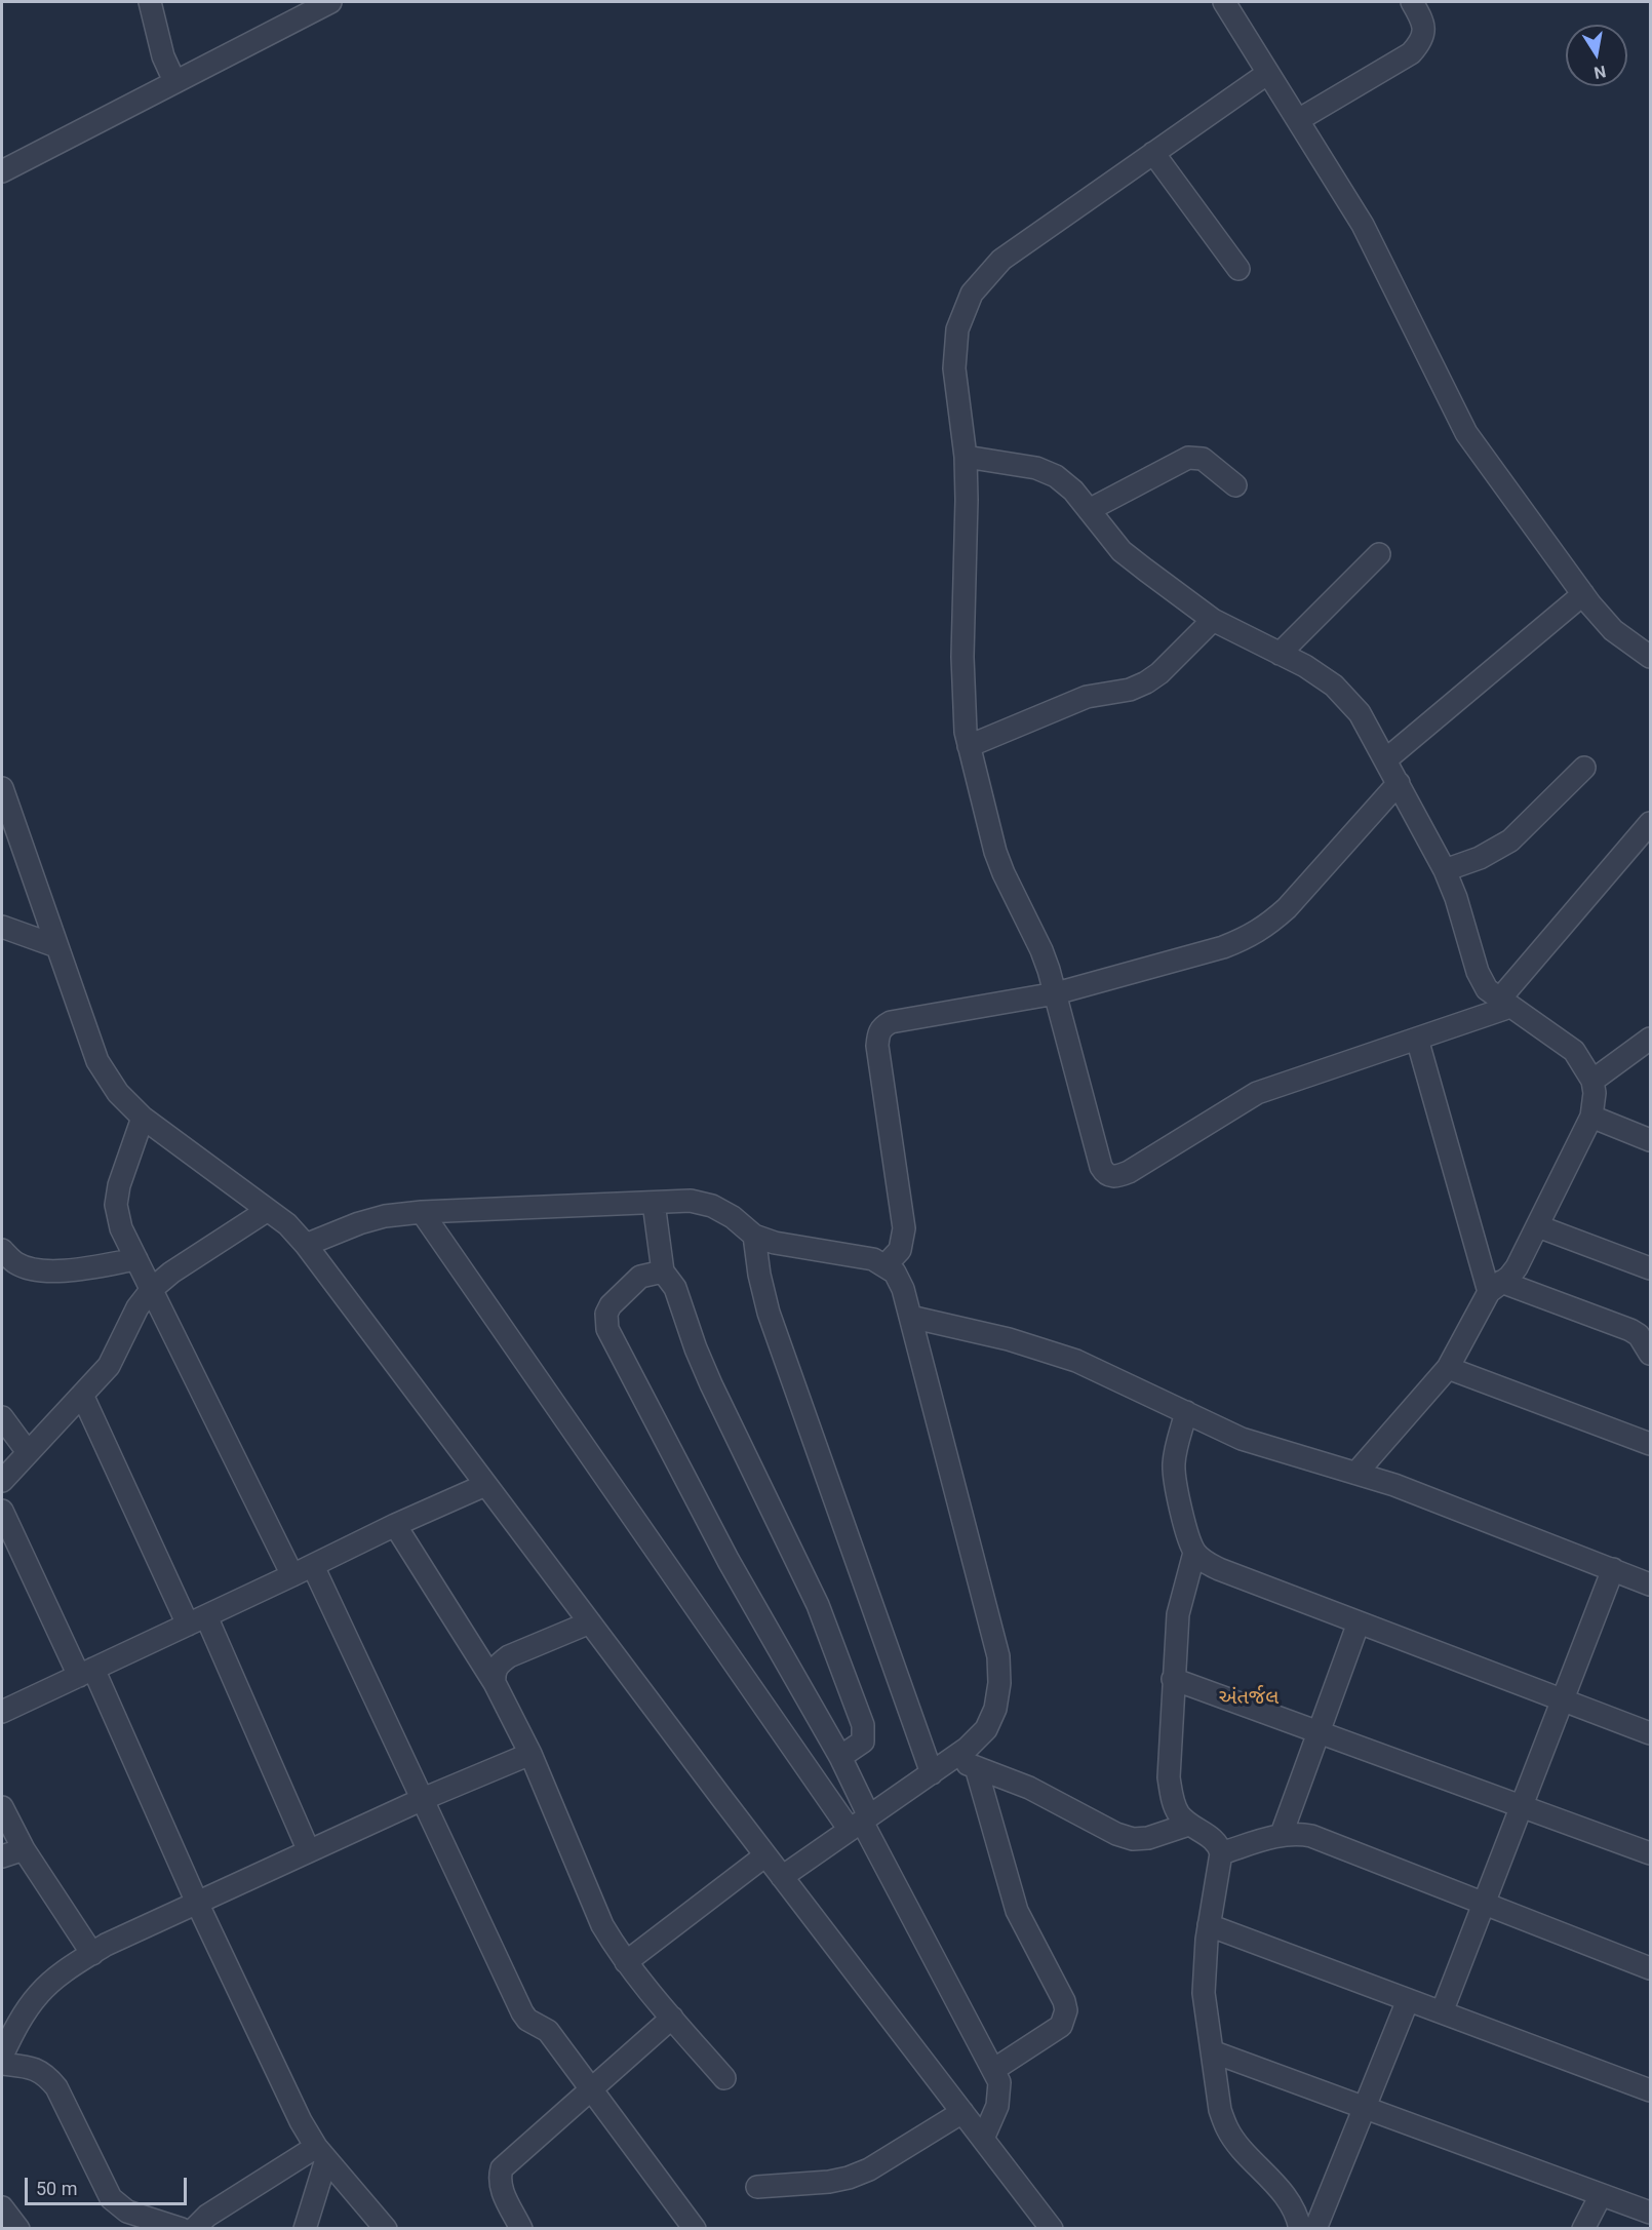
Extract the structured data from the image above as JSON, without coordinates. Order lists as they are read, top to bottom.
{
  "districts": ["અંતર્જલ"],
  "scale_bar": "50 m",
  "north": "bottom"
}
